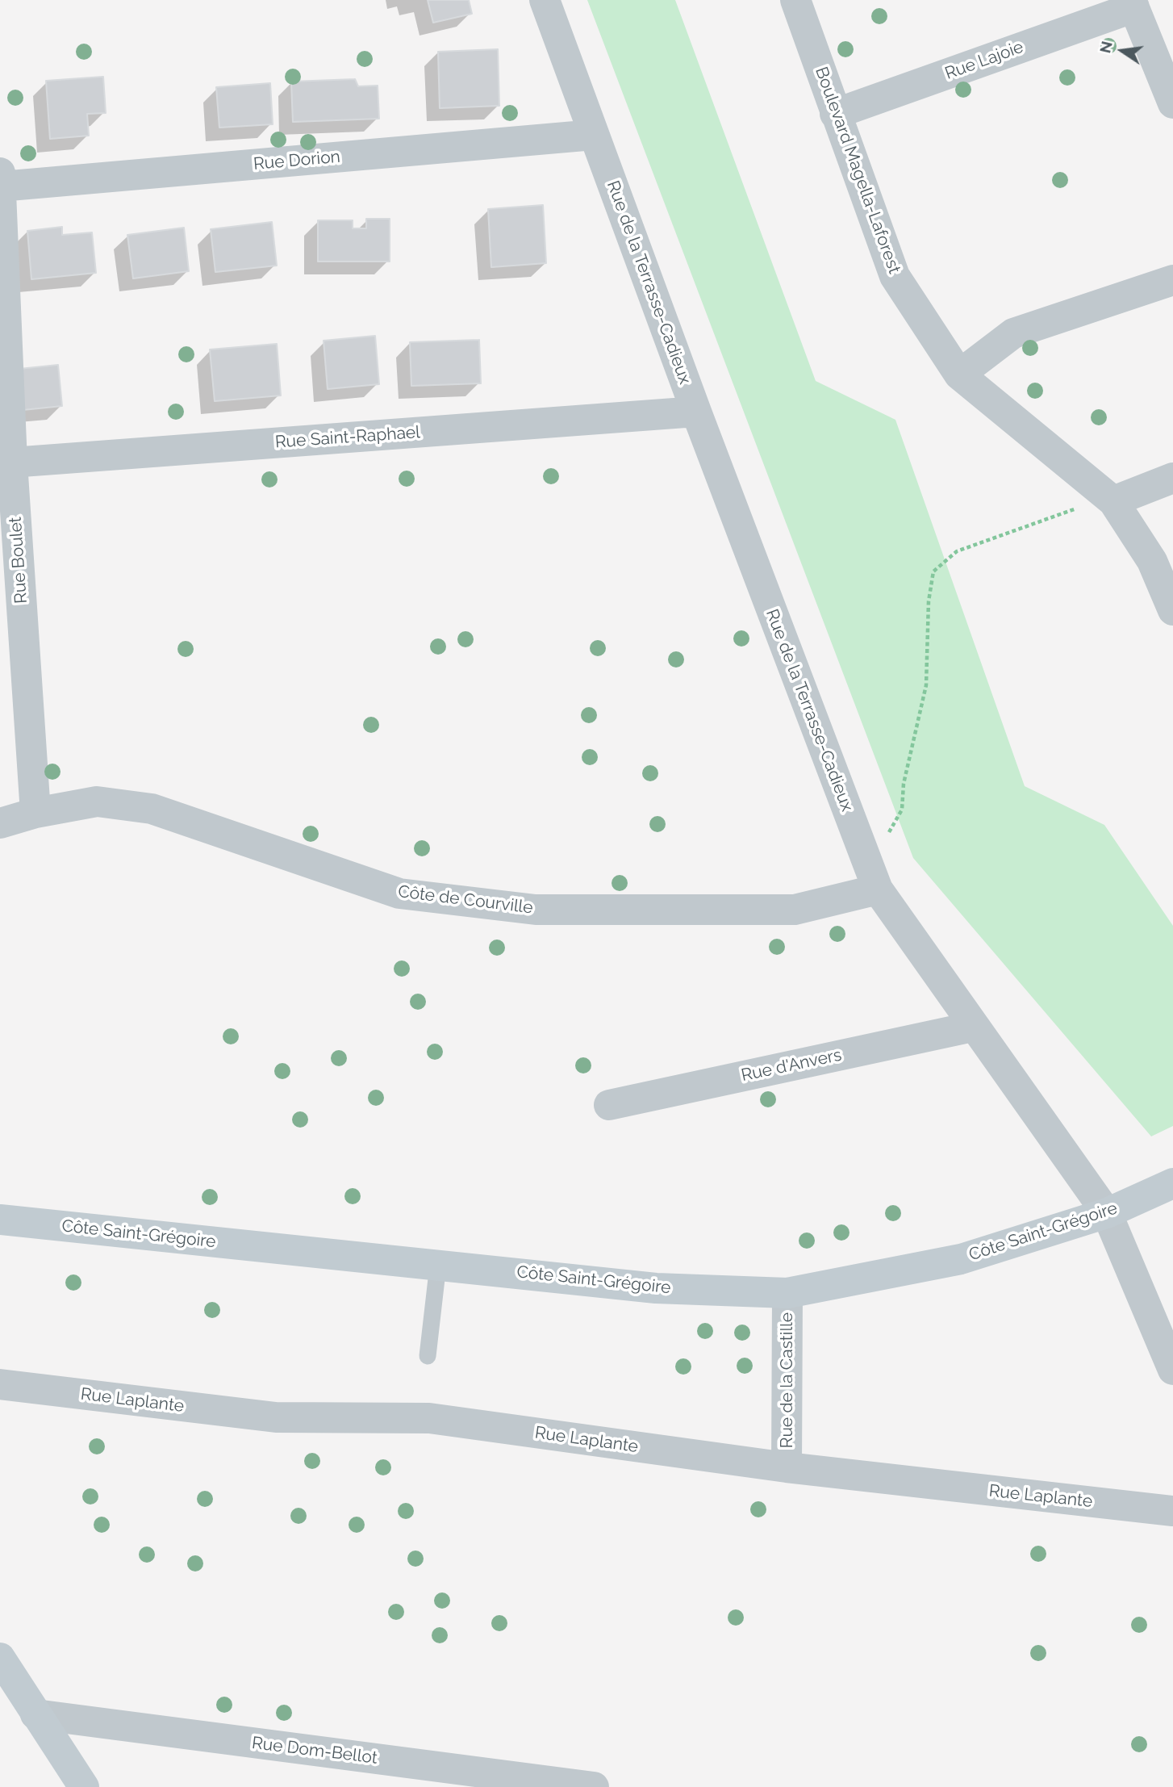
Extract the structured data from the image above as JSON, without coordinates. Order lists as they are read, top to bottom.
{
  "streets": {
    "street": [
      "Rue Lajoie",
      "Rue Dorion",
      "Boulevard Magella-Laforest",
      "Rue de la Terrasse-Cadieux",
      "Rue Saint-Raphael",
      "Rue Boulet",
      "Côte de Courville",
      "Rue d'Anvers",
      "Côte Saint-Grégoire",
      "Rue de la Castille",
      "Rue Laplante",
      "Rue Dom-Bellot"
    ]
  },
  "crossings": [
    ["Rue Lajoie", "Boulevard Magella-Laforest"],
    ["Rue Dorion", "Rue de la Terrasse-Cadieux"],
    ["Rue Dorion", "Rue Boulet"],
    ["Rue de la Terrasse-Cadieux", "Rue Saint-Raphael"],
    ["Rue de la Terrasse-Cadieux", "Côte de Courville"],
    ["Rue de la Terrasse-Cadieux", "Rue d'Anvers"],
    ["Rue de la Terrasse-Cadieux", "Côte Saint-Grégoire"],
    ["Rue Saint-Raphael", "Rue Boulet"],
    ["Rue Boulet", "Côte de Courville"],
    ["Côte Saint-Grégoire", "Rue de la Castille"],
    ["Rue de la Castille", "Rue Laplante"]
  ],
  "north": "left"
}
